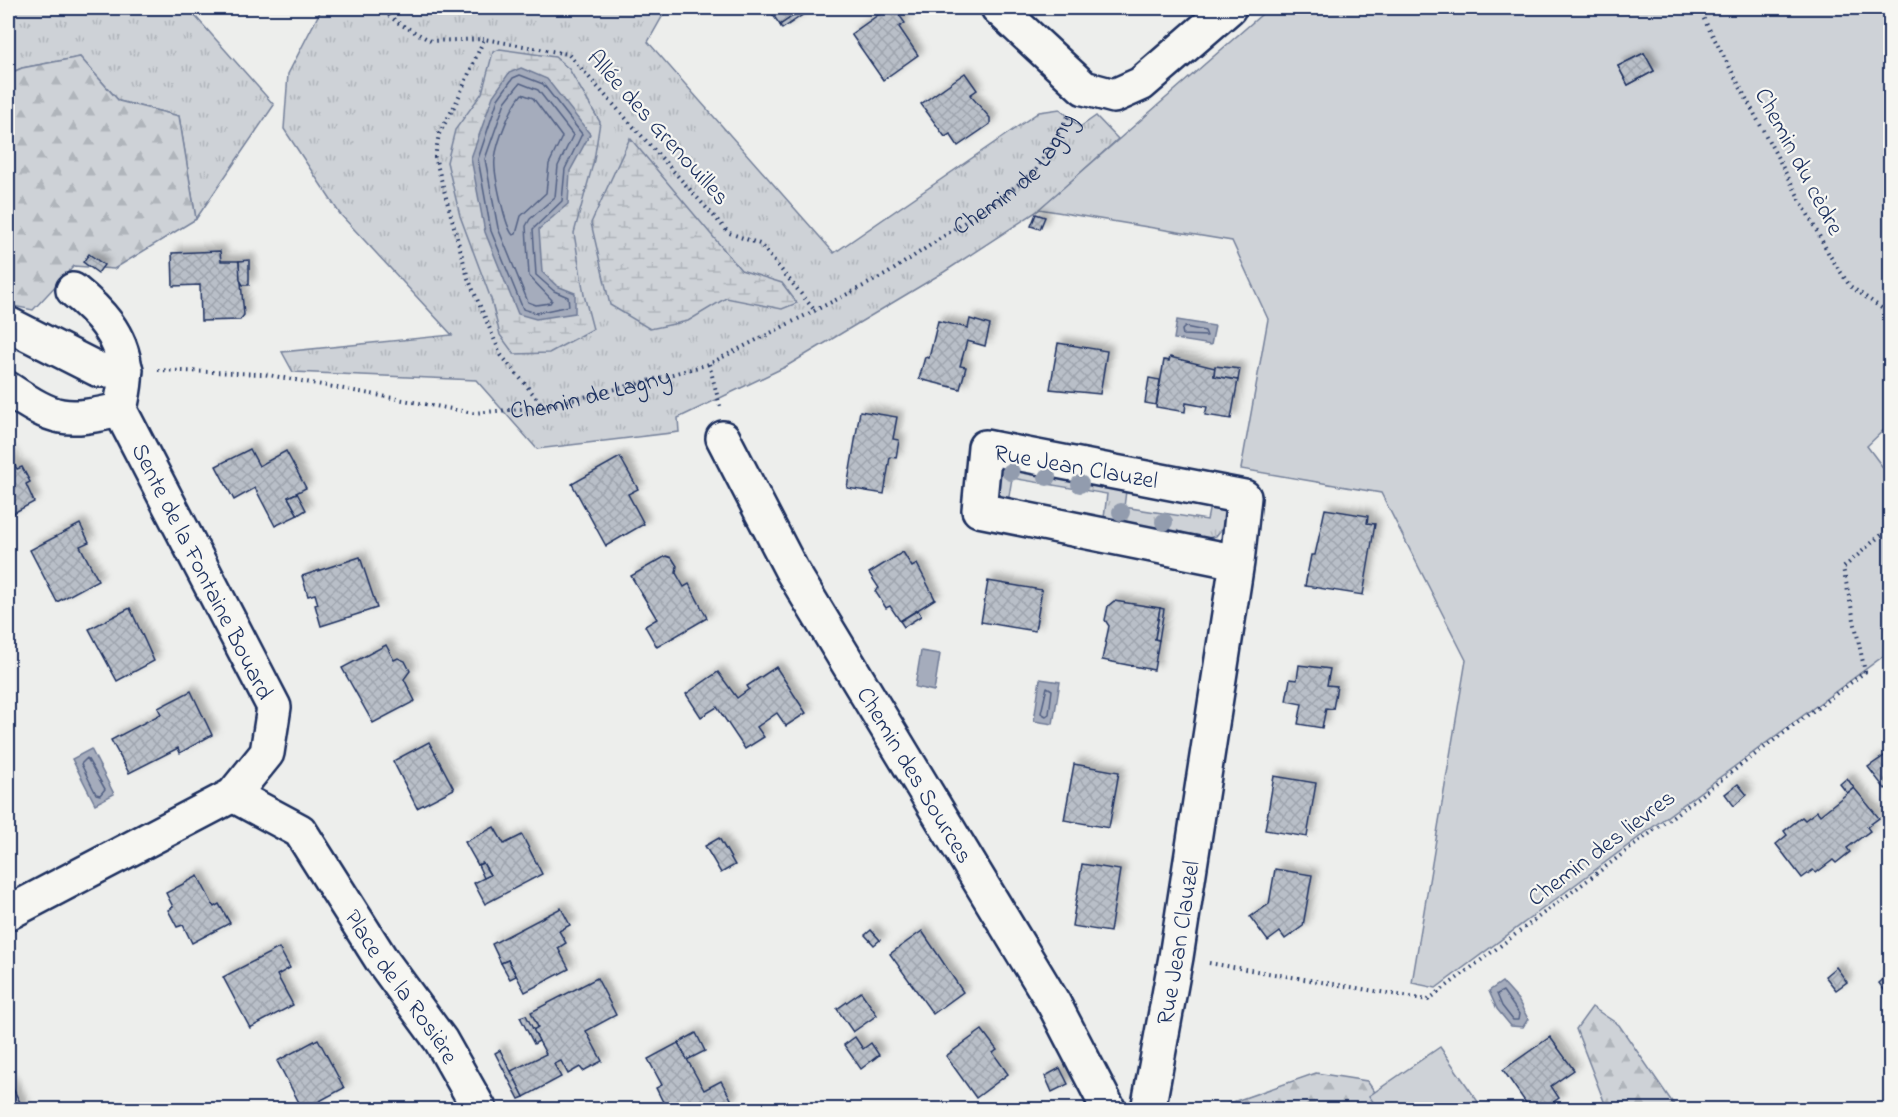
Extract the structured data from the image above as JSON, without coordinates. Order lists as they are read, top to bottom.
{
  "streets": {
    "street": [
      "Rue Jean Clauzel",
      "Sente de la Fontaine Bouard",
      "Chemin des Sources",
      "Place de la Rosière"
    ],
    "path": [
      "Allée des Grenouilles",
      "Chemin du cèdre",
      "Chemin de Lagny",
      "Chemin des lievres"
    ]
  },
  "crossings": [
    ["Allée des Grenouilles", "Chemin de Lagny"],
    ["Rue Jean Clauzel", "Chemin des lievres"],
    ["Sente de la Fontaine Bouard", "Place de la Rosière"]
  ]
}
